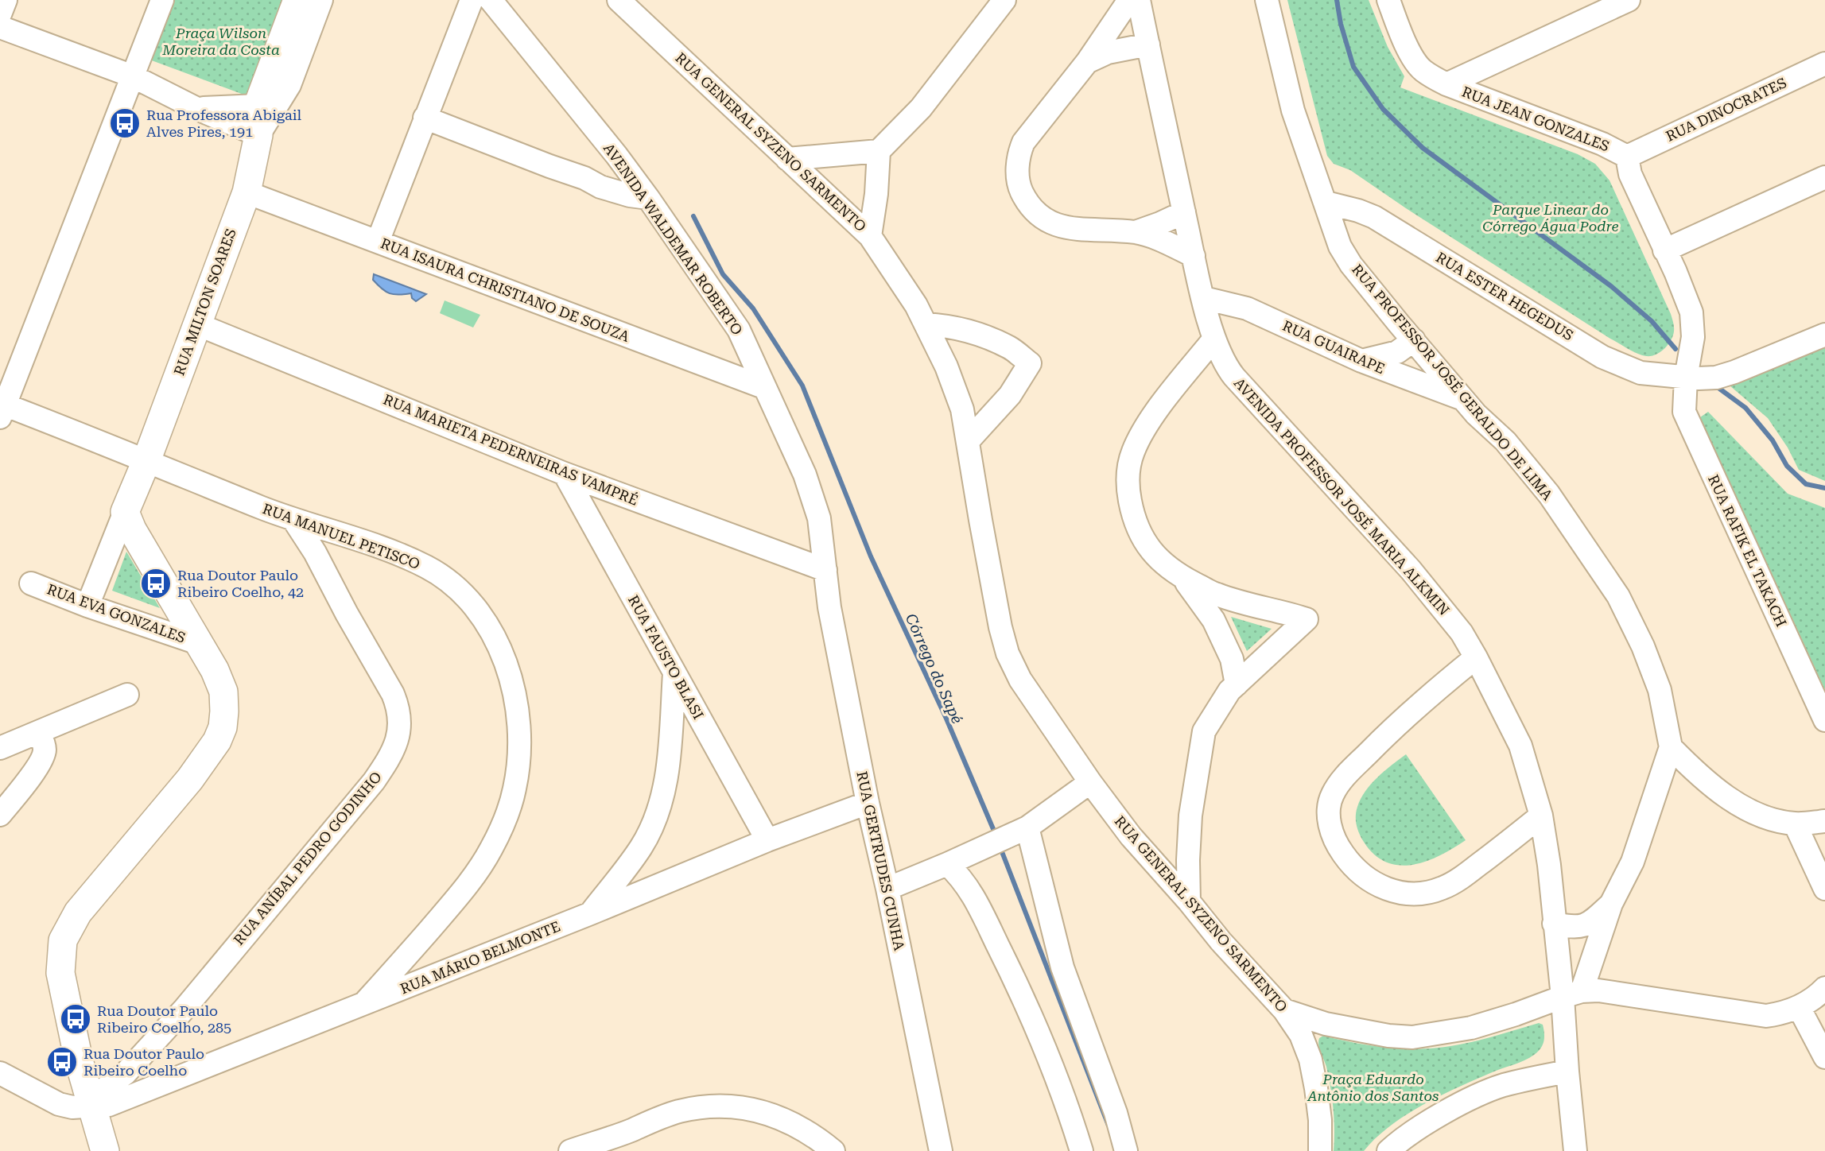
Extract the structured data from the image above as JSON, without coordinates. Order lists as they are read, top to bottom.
{
  "streets": {
    "main road": ["RUA MILTON SOARES"],
    "street": [
      "RUA DINOCRATES",
      "RUA JEAN GONZALES",
      "RUA GENERAL SYZENO SARMENTO",
      "AVENIDA WALDEMAR ROBERTO",
      "RUA ISAURA CHRISTIANO DE SOUZA",
      "RUA ESTER HEGEDUS",
      "RUA GUAIRAPE",
      "RUA PROFESSOR JOSÉ GERALDO DE LIMA",
      "RUA MARIETA PEDERNEIRAS VAMPRÉ",
      "AVENIDA PROFESSOR JOSÉ MARIA ALKMIN",
      "RUA MANUEL PETISCO",
      "RUA RAFIK EL TAKACH",
      "RUA EVA GONZALES",
      "RUA FAUSTO BLASI",
      "RUA ANÍBAL PEDRO GODINHO",
      "RUA GERTRUDES CUNHA",
      "RUA MÁRIO BELMONTE"
    ]
  },
  "crossings": [
    ["RUA DINOCRATES", "RUA JEAN GONZALES"],
    ["RUA JEAN GONZALES", "RUA ESTER HEGEDUS"],
    ["RUA JEAN GONZALES", "RUA RAFIK EL TAKACH"],
    ["AVENIDA WALDEMAR ROBERTO", "RUA ISAURA CHRISTIANO DE SOUZA"],
    ["AVENIDA WALDEMAR ROBERTO", "RUA MARIETA PEDERNEIRAS VAMPRÉ"],
    ["AVENIDA WALDEMAR ROBERTO", "RUA GERTRUDES CUNHA"],
    ["RUA ISAURA CHRISTIANO DE SOUZA", "RUA MILTON SOARES"],
    ["RUA ESTER HEGEDUS", "RUA PROFESSOR JOSÉ GERALDO DE LIMA"],
    ["RUA ESTER HEGEDUS", "RUA RAFIK EL TAKACH"],
    ["RUA MILTON SOARES", "RUA MARIETA PEDERNEIRAS VAMPRÉ"],
    ["RUA MILTON SOARES", "RUA MANUEL PETISCO"],
    ["RUA MILTON SOARES", "RUA EVA GONZALES"],
    ["RUA GUAIRAPE", "RUA PROFESSOR JOSÉ GERALDO DE LIMA"],
    ["RUA GUAIRAPE", "AVENIDA PROFESSOR JOSÉ MARIA ALKMIN"],
    ["RUA PROFESSOR JOSÉ GERALDO DE LIMA", "AVENIDA PROFESSOR JOSÉ MARIA ALKMIN"],
    ["RUA MARIETA PEDERNEIRAS VAMPRÉ", "RUA FAUSTO BLASI"],
    ["RUA MARIETA PEDERNEIRAS VAMPRÉ", "RUA GERTRUDES CUNHA"],
    ["RUA MANUEL PETISCO", "RUA ANÍBAL PEDRO GODINHO"],
    ["RUA MANUEL PETISCO", "RUA MÁRIO BELMONTE"],
    ["RUA FAUSTO BLASI", "RUA MÁRIO BELMONTE"],
    ["RUA ANÍBAL PEDRO GODINHO", "RUA MÁRIO BELMONTE"],
    ["RUA GERTRUDES CUNHA", "RUA MÁRIO BELMONTE"]
  ],
  "water": ["Córrego do Sapé"],
  "parks": ["Praça Wilson Moreira da Costa", "Parque Linear do Córrego Água Podre", "Praça Eduardo Antônio dos Santos"],
  "places": {
    "bus stop": [
      "Rua Professora Abigail Alves Pires, 191",
      "Rua Doutor Paulo Ribeiro Coelho, 42",
      "Rua Doutor Paulo Ribeiro Coelho, 285",
      "Rua Doutor Paulo Ribeiro Coelho"
    ]
  }
}
